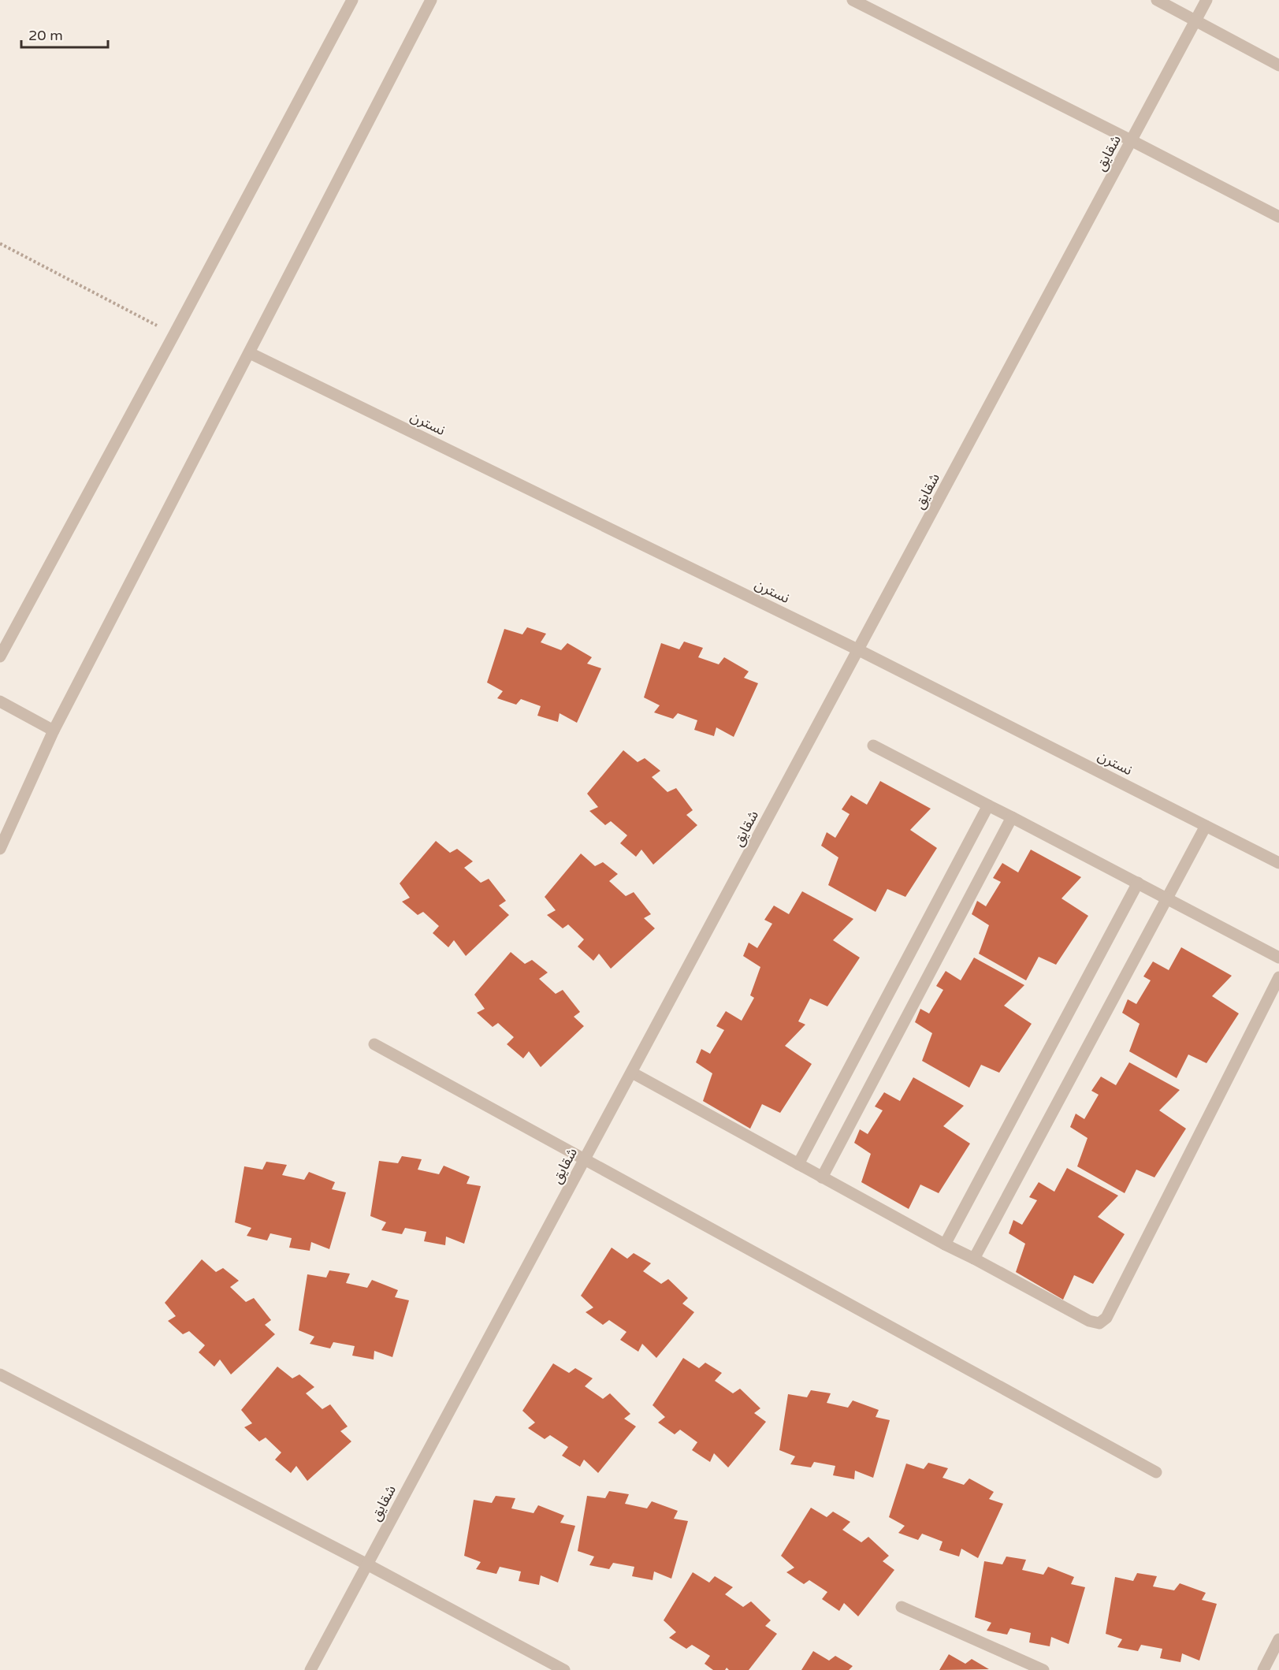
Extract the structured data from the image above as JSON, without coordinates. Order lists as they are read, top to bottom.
{
  "streets": {
    "street": ["شقایق", "نسترن"]
  },
  "crossings": [
    ["شقایق", "نسترن"]
  ],
  "scale_bar": "20 m"
}
